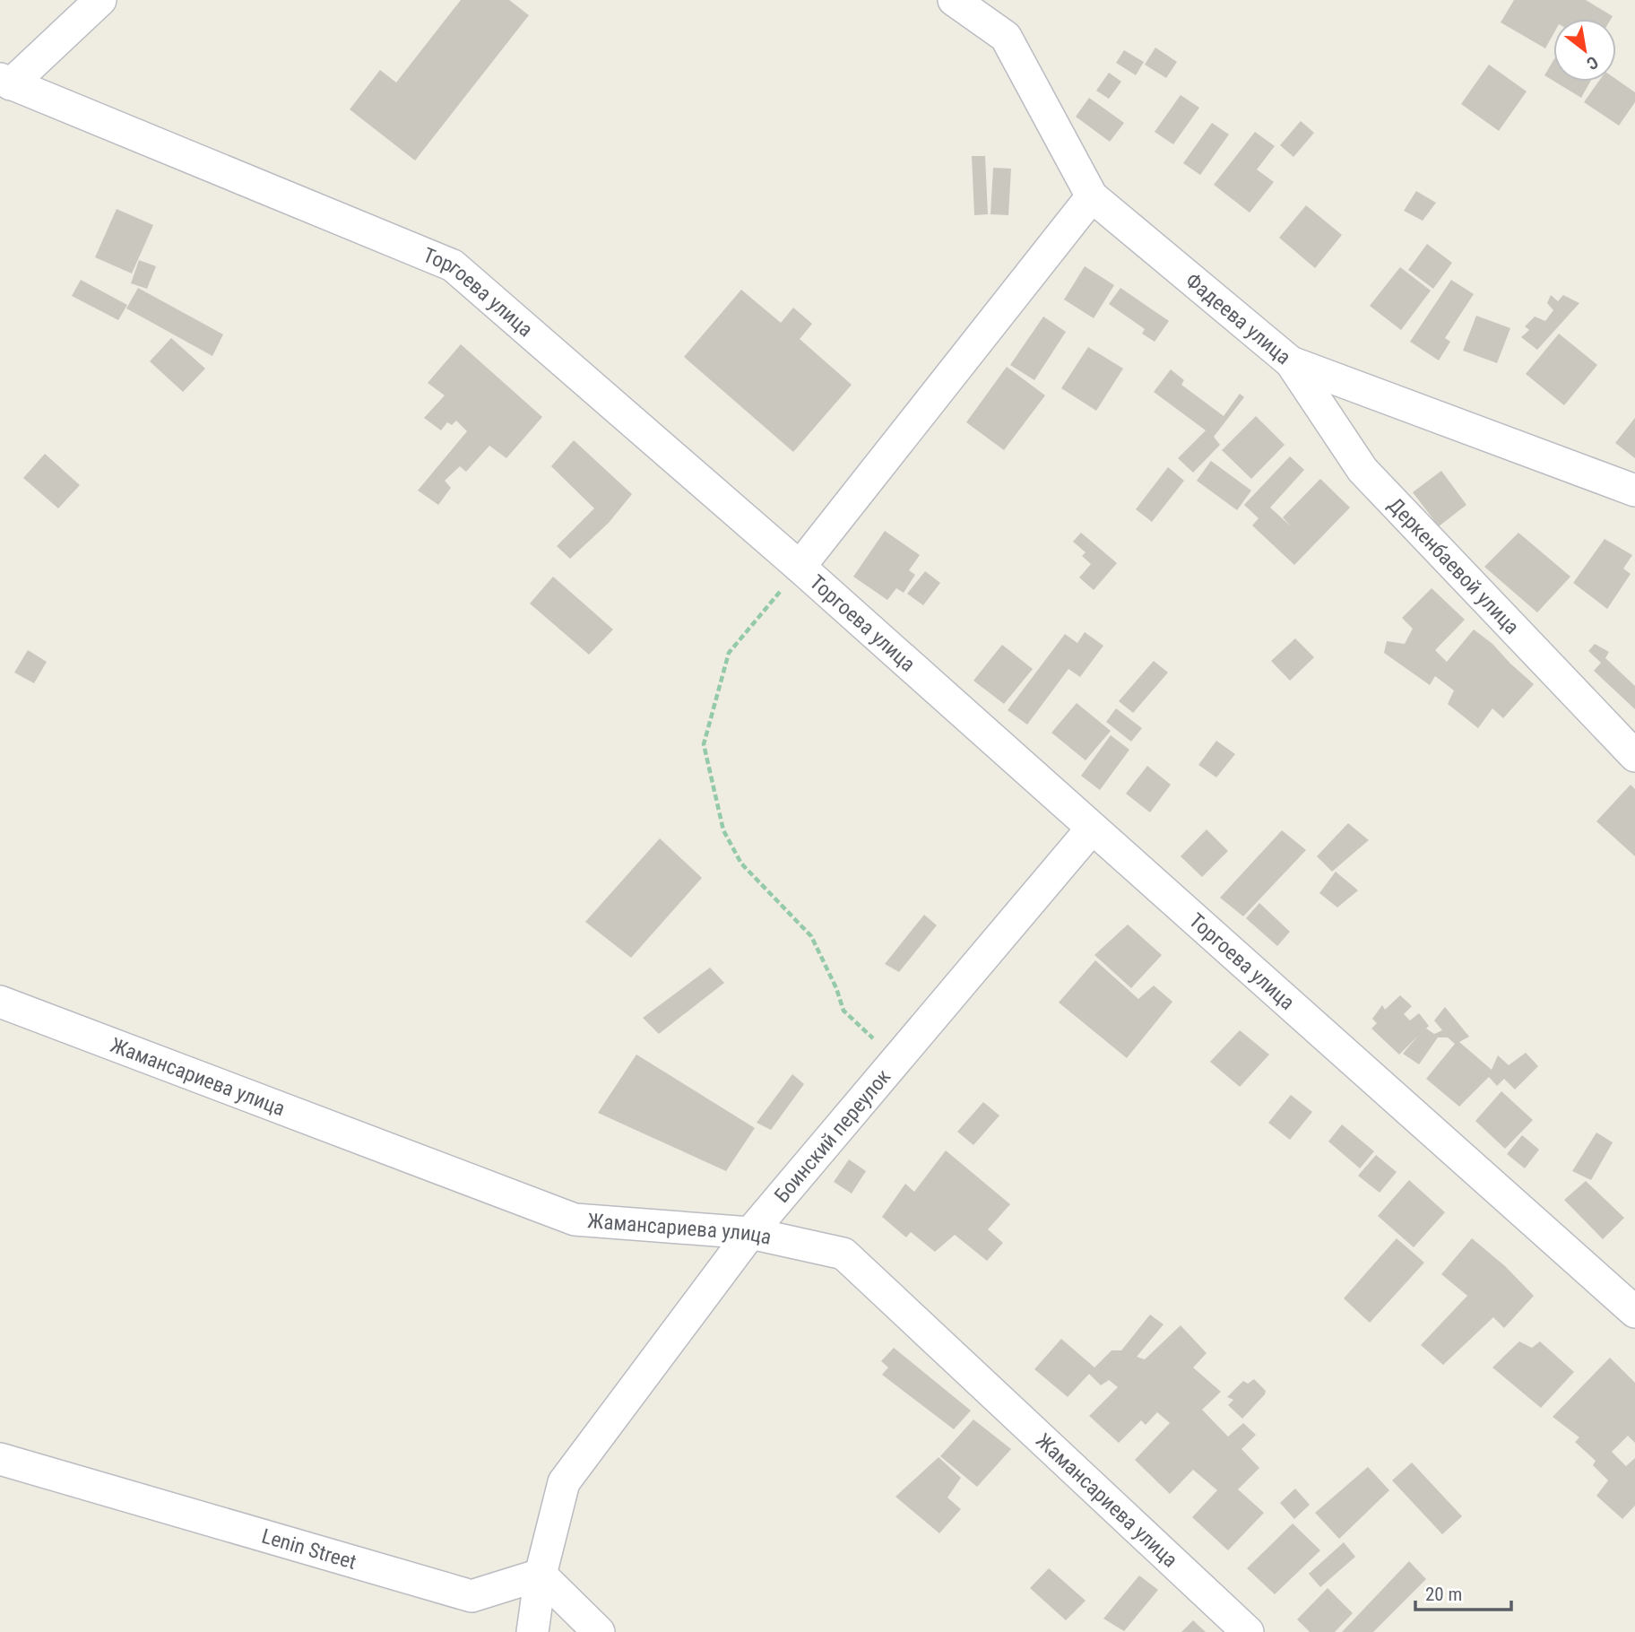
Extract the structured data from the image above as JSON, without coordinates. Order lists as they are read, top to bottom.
{
  "streets": {
    "street": [
      "Торгоева улица",
      "Фадеева улица",
      "Деркенбаевой улица",
      "Жамансариева улица",
      "Боинский переулок",
      "Lenin Street"
    ]
  },
  "crossings": [
    ["Торгоева улица", "Боинский переулок"],
    ["Фадеева улица", "Деркенбаевой улица"],
    ["Жамансариева улица", "Боинский переулок"],
    ["Боинский переулок", "Lenin Street"]
  ],
  "scale_bar": "20 m",
  "north": "bottom right"
}
